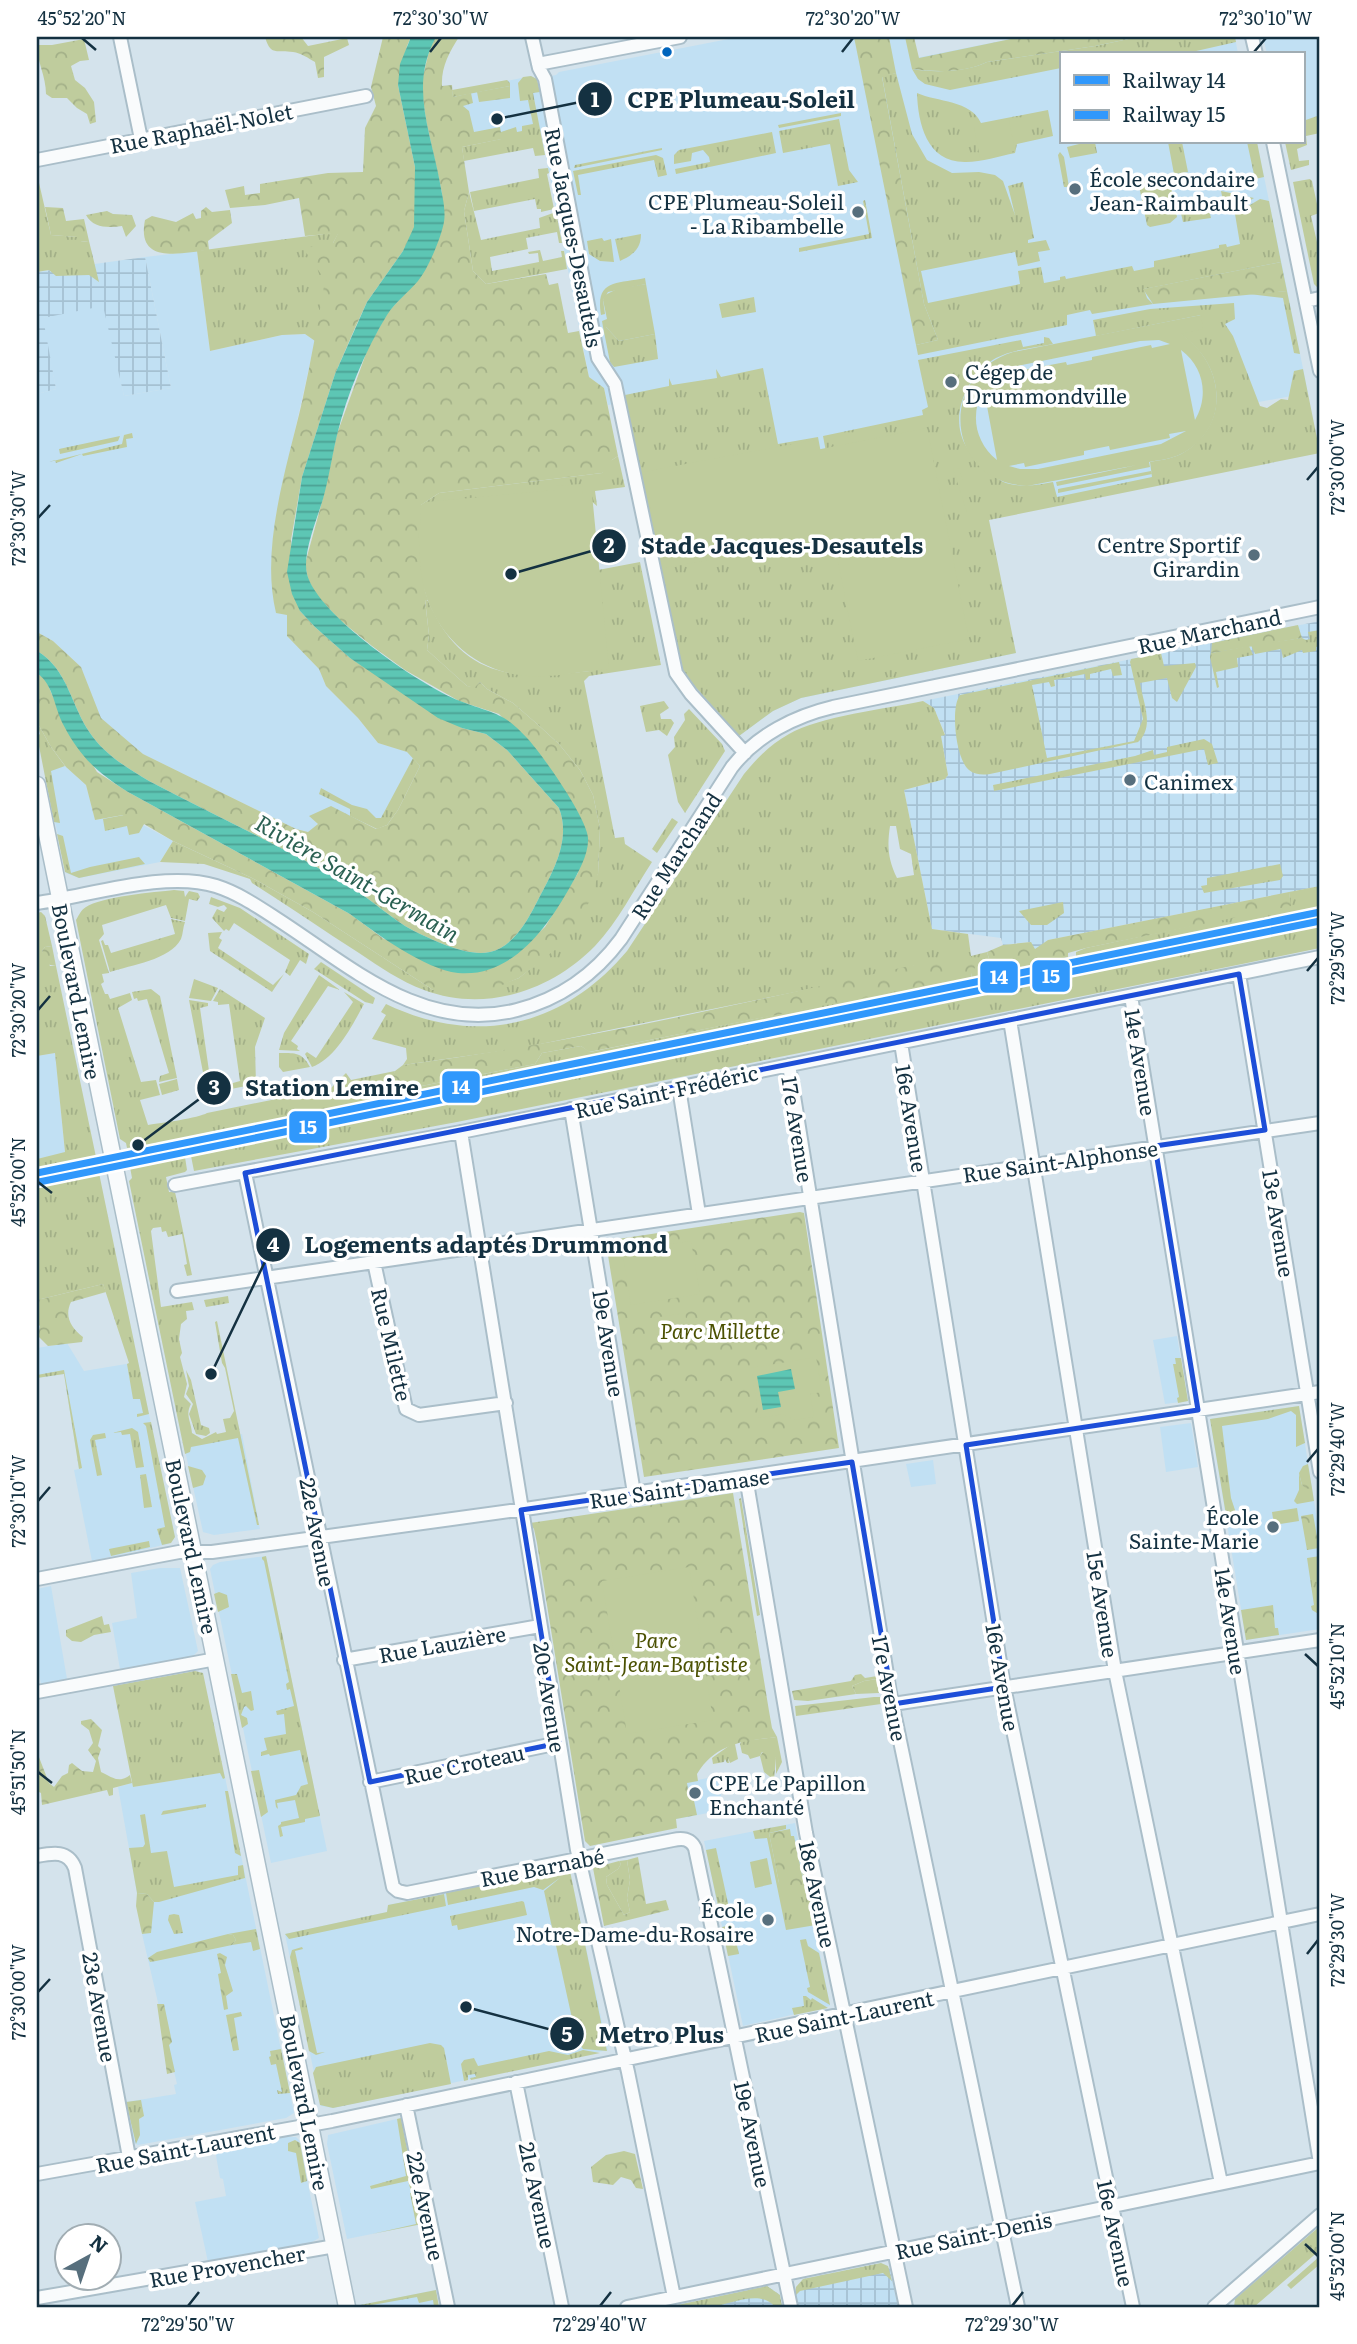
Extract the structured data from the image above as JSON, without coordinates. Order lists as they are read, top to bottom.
{
  "streets": {
    "main road": ["Boulevard Lemire"],
    "street": [
      "Rue Raphaël-Nolet",
      "Rue Jacques-Desautels",
      "Rue Marchand",
      "14e Avenue",
      "Rue Saint-Frédéric",
      "16e Avenue",
      "17e Avenue",
      "Rue Saint-Alphonse",
      "13e Avenue",
      "19e Avenue",
      "Rue Milette",
      "Rue Saint-Damase",
      "22e Avenue",
      "15e Avenue",
      "Rue Lauzière",
      "20e Avenue",
      "Rue Croteau",
      "Rue Barnabé",
      "18e Avenue",
      "23e Avenue",
      "Rue Saint-Laurent",
      "21e Avenue",
      "Rue Saint-Denis",
      "Rue Provencher"
    ]
  },
  "crossings": [
    ["Rue Jacques-Desautels", "Rue Marchand"],
    ["Rue Marchand", "Boulevard Lemire"],
    ["Boulevard Lemire", "Rue Saint-Damase"],
    ["Boulevard Lemire", "Rue Saint-Laurent"],
    ["Boulevard Lemire", "Rue Provencher"],
    ["14e Avenue", "Rue Saint-Frédéric"],
    ["14e Avenue", "Rue Saint-Alphonse"],
    ["14e Avenue", "Rue Saint-Damase"],
    ["14e Avenue", "Rue Saint-Laurent"],
    ["14e Avenue", "Rue Saint-Denis"],
    ["Rue Saint-Frédéric", "16e Avenue"],
    ["Rue Saint-Frédéric", "17e Avenue"],
    ["Rue Saint-Frédéric", "13e Avenue"],
    ["Rue Saint-Frédéric", "19e Avenue"],
    ["Rue Saint-Frédéric", "22e Avenue"],
    ["Rue Saint-Frédéric", "15e Avenue"],
    ["Rue Saint-Frédéric", "20e Avenue"],
    ["16e Avenue", "Rue Saint-Alphonse"],
    ["16e Avenue", "Rue Saint-Damase"],
    ["16e Avenue", "Rue Saint-Laurent"],
    ["16e Avenue", "Rue Saint-Denis"],
    ["17e Avenue", "Rue Saint-Alphonse"],
    ["17e Avenue", "Rue Saint-Damase"],
    ["17e Avenue", "Rue Saint-Laurent"],
    ["17e Avenue", "Rue Saint-Denis"],
    ["Rue Saint-Alphonse", "13e Avenue"],
    ["Rue Saint-Alphonse", "19e Avenue"],
    ["Rue Saint-Alphonse", "Rue Milette"],
    ["Rue Saint-Alphonse", "22e Avenue"],
    ["Rue Saint-Alphonse", "15e Avenue"],
    ["Rue Saint-Alphonse", "20e Avenue"],
    ["13e Avenue", "Rue Saint-Damase"],
    ["19e Avenue", "Rue Saint-Damase"],
    ["19e Avenue", "Rue Barnabé"],
    ["19e Avenue", "Rue Saint-Laurent"],
    ["19e Avenue", "Rue Saint-Denis"],
    ["Rue Milette", "20e Avenue"],
    ["Rue Saint-Damase", "22e Avenue"],
    ["Rue Saint-Damase", "15e Avenue"],
    ["Rue Saint-Damase", "20e Avenue"],
    ["Rue Saint-Damase", "18e Avenue"],
    ["22e Avenue", "Rue Lauzière"],
    ["22e Avenue", "Rue Croteau"],
    ["22e Avenue", "Rue Barnabé"],
    ["22e Avenue", "Rue Saint-Laurent"],
    ["15e Avenue", "Rue Saint-Laurent"],
    ["15e Avenue", "Rue Saint-Denis"],
    ["Rue Lauzière", "20e Avenue"],
    ["20e Avenue", "Rue Croteau"],
    ["20e Avenue", "Rue Barnabé"],
    ["20e Avenue", "Rue Saint-Laurent"],
    ["20e Avenue", "Rue Saint-Denis"],
    ["18e Avenue", "Rue Saint-Laurent"],
    ["18e Avenue", "Rue Saint-Denis"],
    ["23e Avenue", "Rue Saint-Laurent"],
    ["Rue Saint-Laurent", "21e Avenue"]
  ],
  "water": ["Rivière Saint-Germain"],
  "parks": ["Parc Millette", "Parc Saint-Jean-Baptiste"],
  "places": [
    "CPE Plumeau-Soleil",
    "École secondaire Jean-Raimbault",
    "CPE Plumeau-Soleil - La Ribambelle",
    "Cégep de Drummondville",
    "Centre Sportif Girardin",
    "Stade Jacques-Desautels",
    "Canimex",
    "Station Lemire",
    "Logements adaptés Drummond",
    "École Sainte-Marie",
    "CPE Le Papillon Enchanté",
    "École Notre-Dame-du-Rosaire",
    "Metro Plus"
  ],
  "lines": ["rail line 14", "rail line 15"],
  "legend": ["Railway 14", "Railway 15"],
  "north": "top right",
  "coordinates": [
    "45°52'20\"N",
    "72°30'30\"W",
    "72°30'20\"W",
    "72°30'10\"W",
    "72°30'00\"W",
    "72°29'50\"W",
    "45°52'00\"N",
    "72°29'40\"W",
    "45°52'10\"N",
    "45°51'50\"N",
    "72°29'30\"W"
  ]
}
